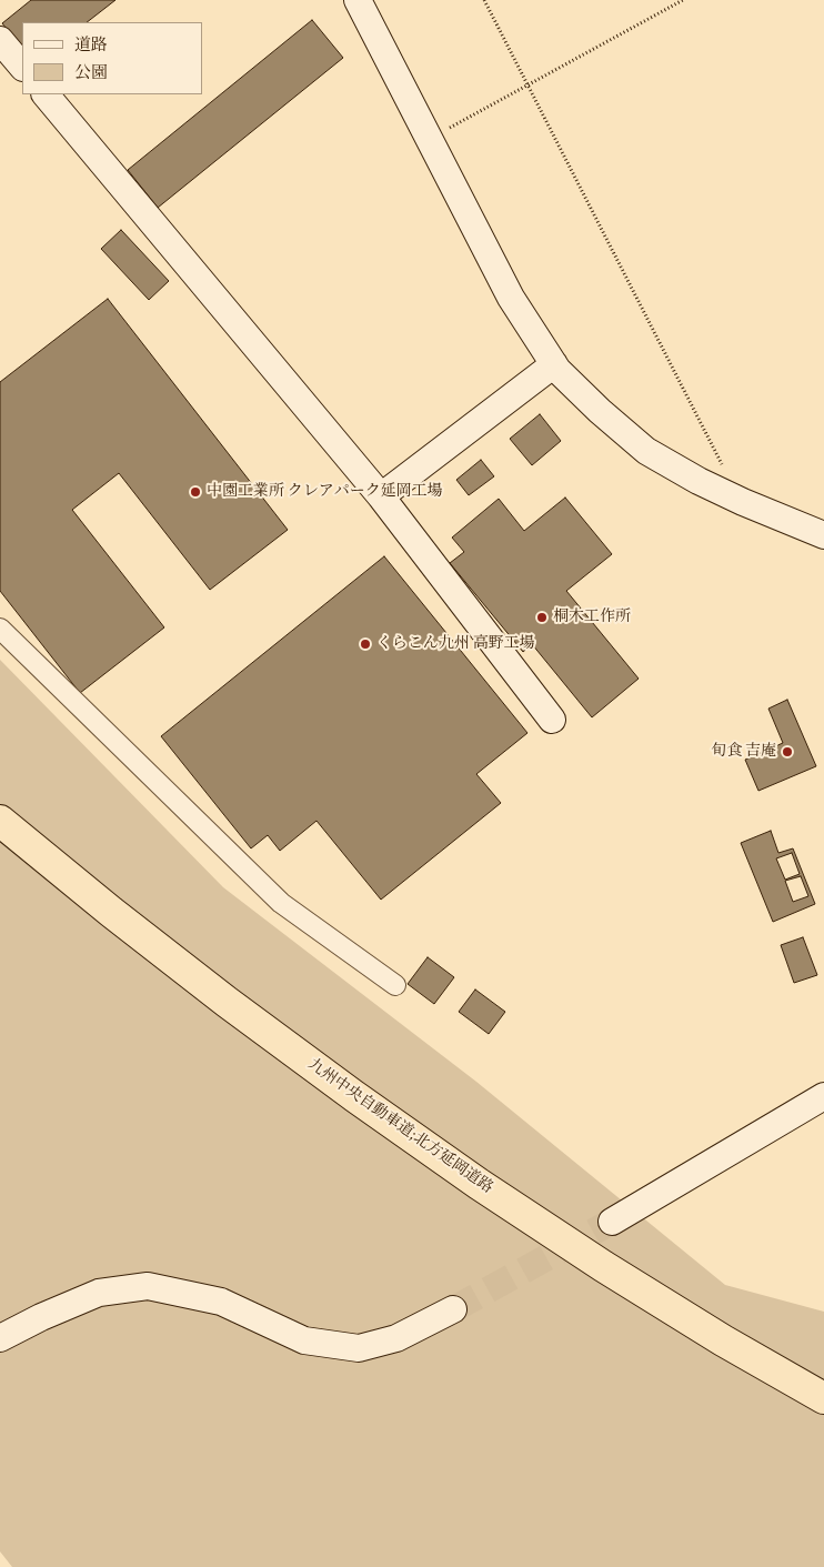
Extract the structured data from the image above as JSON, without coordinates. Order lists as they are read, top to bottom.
{
  "streets": {
    "highway": ["九州中央自動車道;北方延岡道路"]
  },
  "places": [
    "中園工業所 クレアパーク延岡工場",
    "桐木工作所",
    "くらこん九州 高野工場",
    "旬食 吉庵"
  ],
  "legend": ["道路", "公園"]
}
